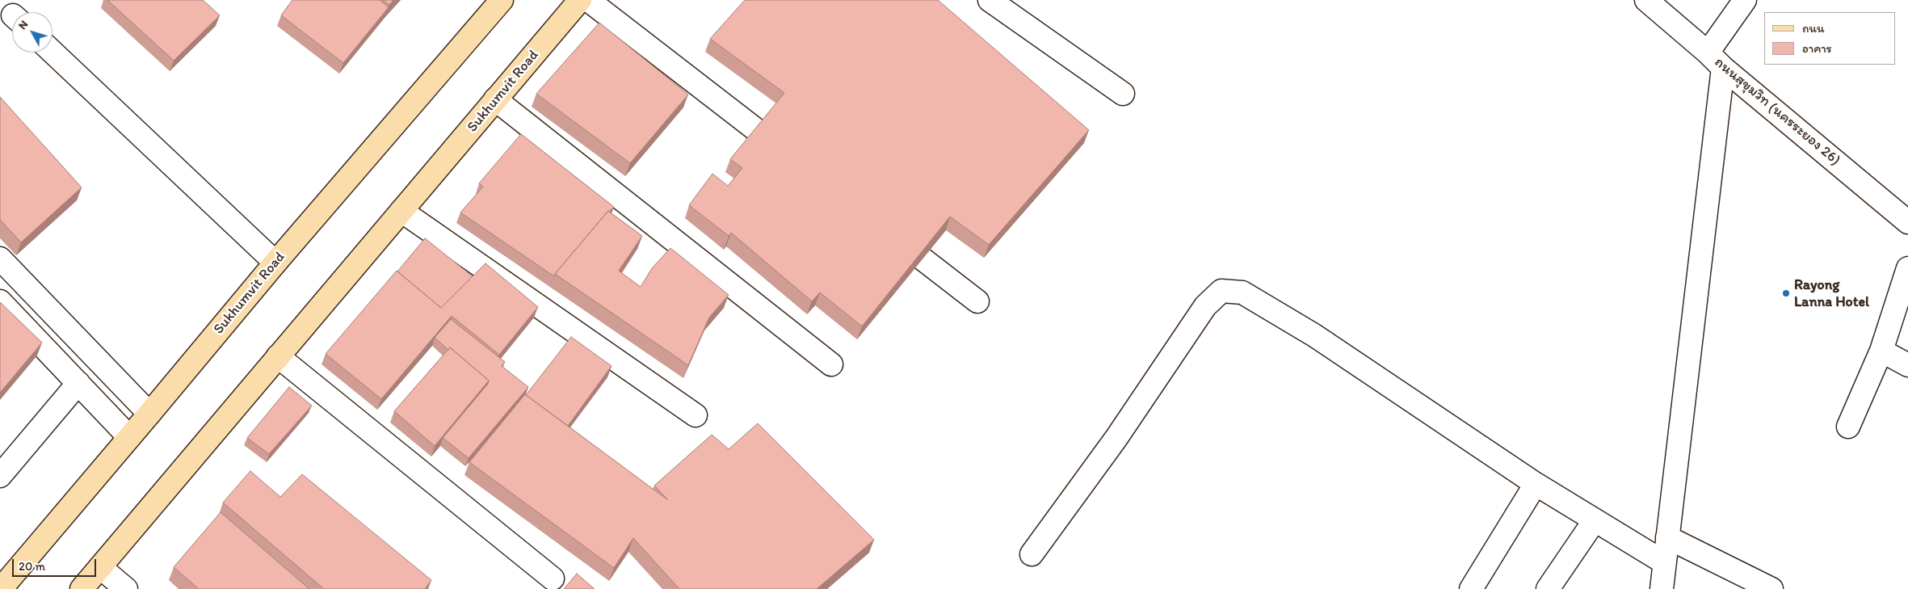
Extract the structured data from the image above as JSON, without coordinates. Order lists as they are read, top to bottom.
{
  "streets": {
    "main road": ["Sukhumvit Road"],
    "street": ["ถนนสุขุมวิท (นครระยอง 26)"]
  },
  "places": ["Rayong Lanna Hotel"],
  "legend": ["ถนน", "อาคาร"],
  "scale_bar": "20 m",
  "north": "top left"
}
